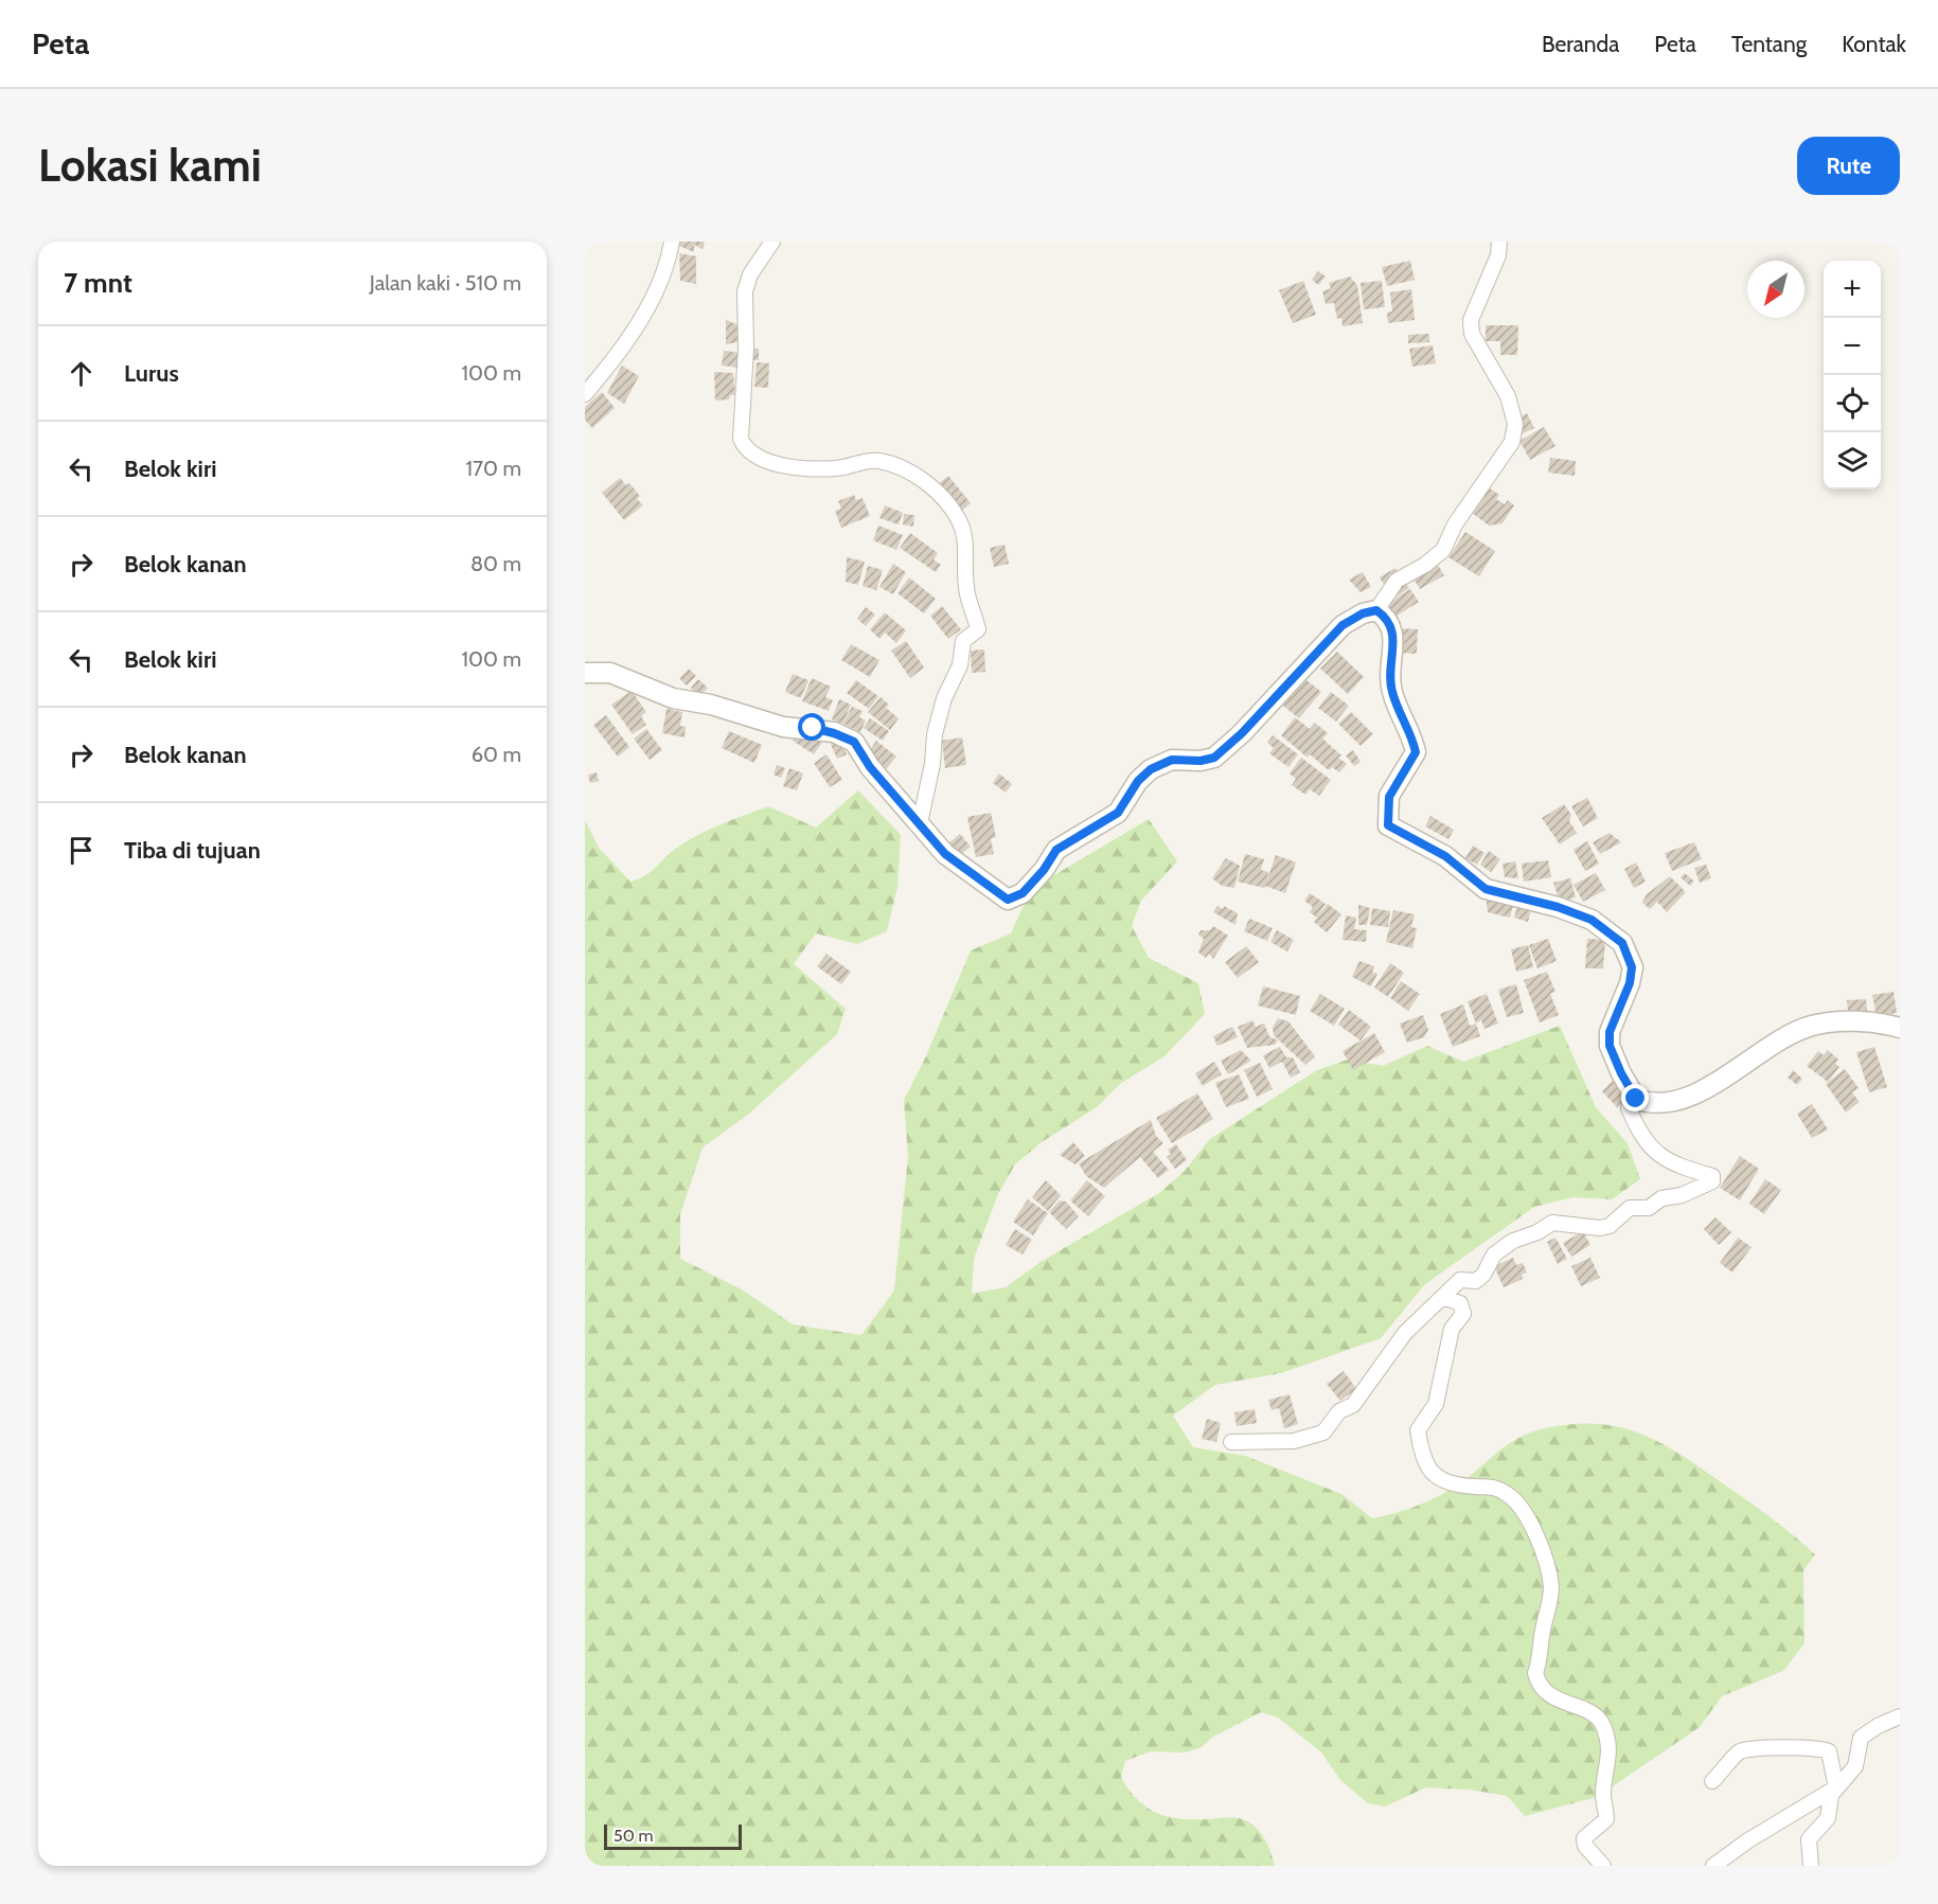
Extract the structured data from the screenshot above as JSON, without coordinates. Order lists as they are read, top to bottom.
{
  "scale_bar": "50 m",
  "north": "bottom left",
  "page": {
    "header": "Peta",
    "nav": [
      "Beranda",
      "Peta",
      "Tentang",
      "Kontak"
    ],
    "buttons": "Rute",
    "title": "Lokasi kami",
    "heading": ["7 mnt", "Jalan kaki · 510 m"],
    "map_buttons": ["+", "−"],
    "list": [
      ["Lurus", "100 m"],
      ["Belok kiri", "170 m"],
      ["Belok kanan", "80 m"],
      ["Belok kiri", "100 m"],
      ["Belok kanan", "60 m"],
      "Tiba di tujuan"
    ],
    "scale": "50 m"
  }
}
